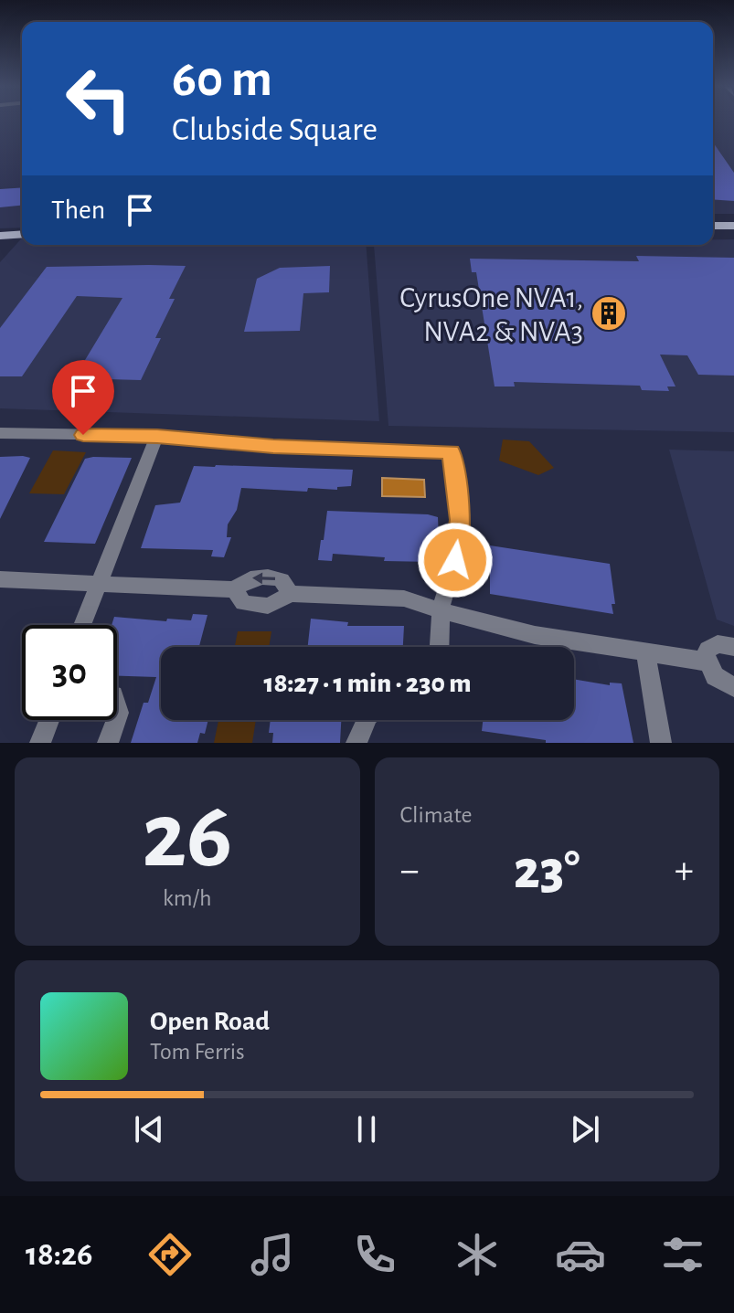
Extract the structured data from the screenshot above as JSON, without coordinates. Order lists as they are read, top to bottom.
{
  "places": {
    "building": ["CyrusOne NVA1, NVA2 & NVA3"]
  },
  "page": {
    "turn": ["60 m", "Clubside Square"],
    "then": "Then",
    "limit": "30",
    "trip": "18:27 · 1 min · 230 m",
    "tile": [
      ["26", "km/h"],
      "Climate"
    ],
    "heat": ["−", "23°", "+"],
    "song": ["Open Road", "Tom Ferris"],
    "tabs": "18:26"
  }
}
